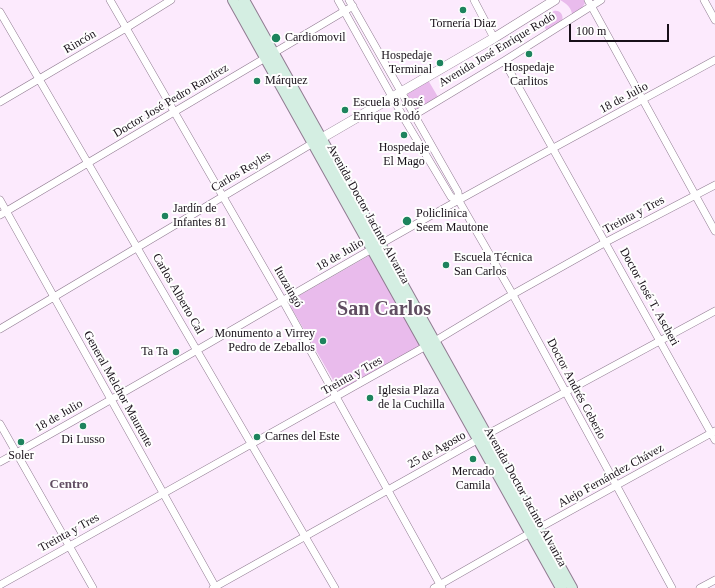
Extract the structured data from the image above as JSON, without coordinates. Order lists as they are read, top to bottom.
{
  "streets": {
    "main road": ["Avenida Doctor Jacinto Alvariza"],
    "street": [
      "Rincón",
      "Avenida José Enrique Rodó",
      "18 de Julio",
      "Doctor José Pedro Ramírez",
      "Carlos Reyles",
      "Treinta y Tres",
      "Ituzaingó",
      "Carlos Alberto Cal",
      "Doctor José T. Ascheri",
      "General Melchor Maurente",
      "Doctor Andrés Ceberio",
      "25 de Agosto",
      "Alejo Fernández Chávez"
    ]
  },
  "crossings": [
    ["Rincón", "Ituzaingó"],
    ["Rincón", "Carlos Alberto Cal"],
    ["Avenida José Enrique Rodó", "Carlos Reyles"],
    ["Avenida José Enrique Rodó", "Doctor José T. Ascheri"],
    ["Avenida José Enrique Rodó", "Doctor Andrés Ceberio"],
    ["18 de Julio", "Avenida Doctor Jacinto Alvariza"],
    ["18 de Julio", "Ituzaingó"],
    ["18 de Julio", "Carlos Alberto Cal"],
    ["18 de Julio", "Doctor José T. Ascheri"],
    ["18 de Julio", "General Melchor Maurente"],
    ["18 de Julio", "Doctor Andrés Ceberio"],
    ["Doctor José Pedro Ramírez", "Avenida Doctor Jacinto Alvariza"],
    ["Doctor José Pedro Ramírez", "Ituzaingó"],
    ["Doctor José Pedro Ramírez", "Carlos Alberto Cal"],
    ["Doctor José Pedro Ramírez", "General Melchor Maurente"],
    ["Doctor José Pedro Ramírez", "Doctor Andrés Ceberio"],
    ["Carlos Reyles", "Avenida Doctor Jacinto Alvariza"],
    ["Carlos Reyles", "Ituzaingó"],
    ["Carlos Reyles", "Carlos Alberto Cal"],
    ["Carlos Reyles", "General Melchor Maurente"],
    ["Carlos Reyles", "Doctor Andrés Ceberio"],
    ["Avenida Doctor Jacinto Alvariza", "Treinta y Tres"],
    ["Avenida Doctor Jacinto Alvariza", "25 de Agosto"],
    ["Avenida Doctor Jacinto Alvariza", "Alejo Fernández Chávez"],
    ["Treinta y Tres", "Ituzaingó"],
    ["Treinta y Tres", "Carlos Alberto Cal"],
    ["Treinta y Tres", "Doctor José T. Ascheri"],
    ["Treinta y Tres", "General Melchor Maurente"],
    ["Treinta y Tres", "Doctor Andrés Ceberio"],
    ["Ituzaingó", "25 de Agosto"],
    ["Ituzaingó", "Alejo Fernández Chávez"],
    ["Carlos Alberto Cal", "25 de Agosto"],
    ["Doctor José T. Ascheri", "25 de Agosto"],
    ["Doctor José T. Ascheri", "Alejo Fernández Chávez"],
    ["General Melchor Maurente", "25 de Agosto"],
    ["Doctor Andrés Ceberio", "25 de Agosto"],
    ["Doctor Andrés Ceberio", "Alejo Fernández Chávez"]
  ],
  "districts": ["San Carlos", "Centro"],
  "places": [
    "Tornería Diaz",
    "Cardiomovil",
    "Hospedaje Carlitos",
    "Hospedaje Terminal",
    "Márquez",
    "Escuela 8 José Enrique Rodó",
    "Hospedaje El Mago",
    "Jardín de Infantes 81",
    "Policlinica Seem Mautone",
    "Escuela Técnica San Carlos",
    "Monumento a Virrey Pedro de Zeballos",
    "Ta Ta",
    "Iglesia Plaza de la Cuchilla",
    "Di Lusso",
    "Carnes del Este",
    "Soler",
    "Mercado Camila"
  ],
  "scale_bar": "100 m"
}
